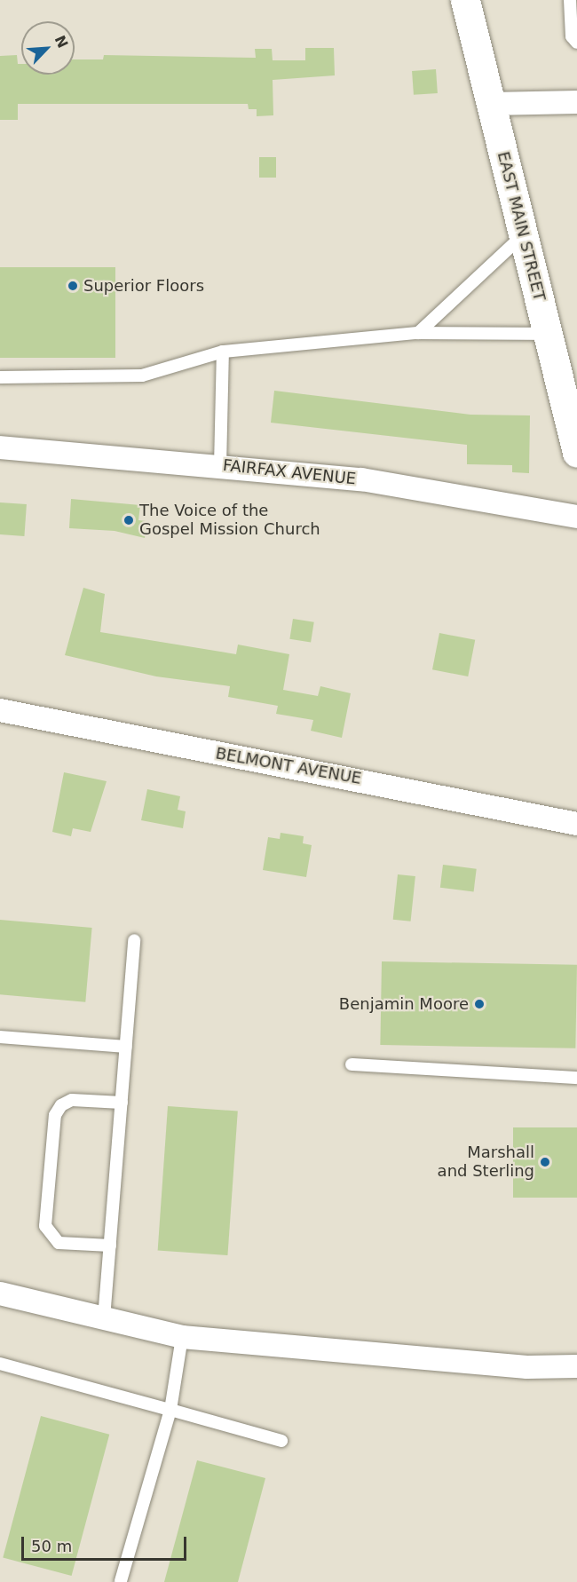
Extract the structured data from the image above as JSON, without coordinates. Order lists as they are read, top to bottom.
{
  "streets": {
    "main road": ["EAST MAIN STREET"],
    "street": ["FAIRFAX AVENUE", "BELMONT AVENUE"]
  },
  "places": [
    "Superior Floors",
    "The Voice of the Gospel Mission Church",
    "Benjamin Moore",
    "Marshall and Sterling"
  ],
  "scale_bar": "50 m",
  "north": "top right"
}
